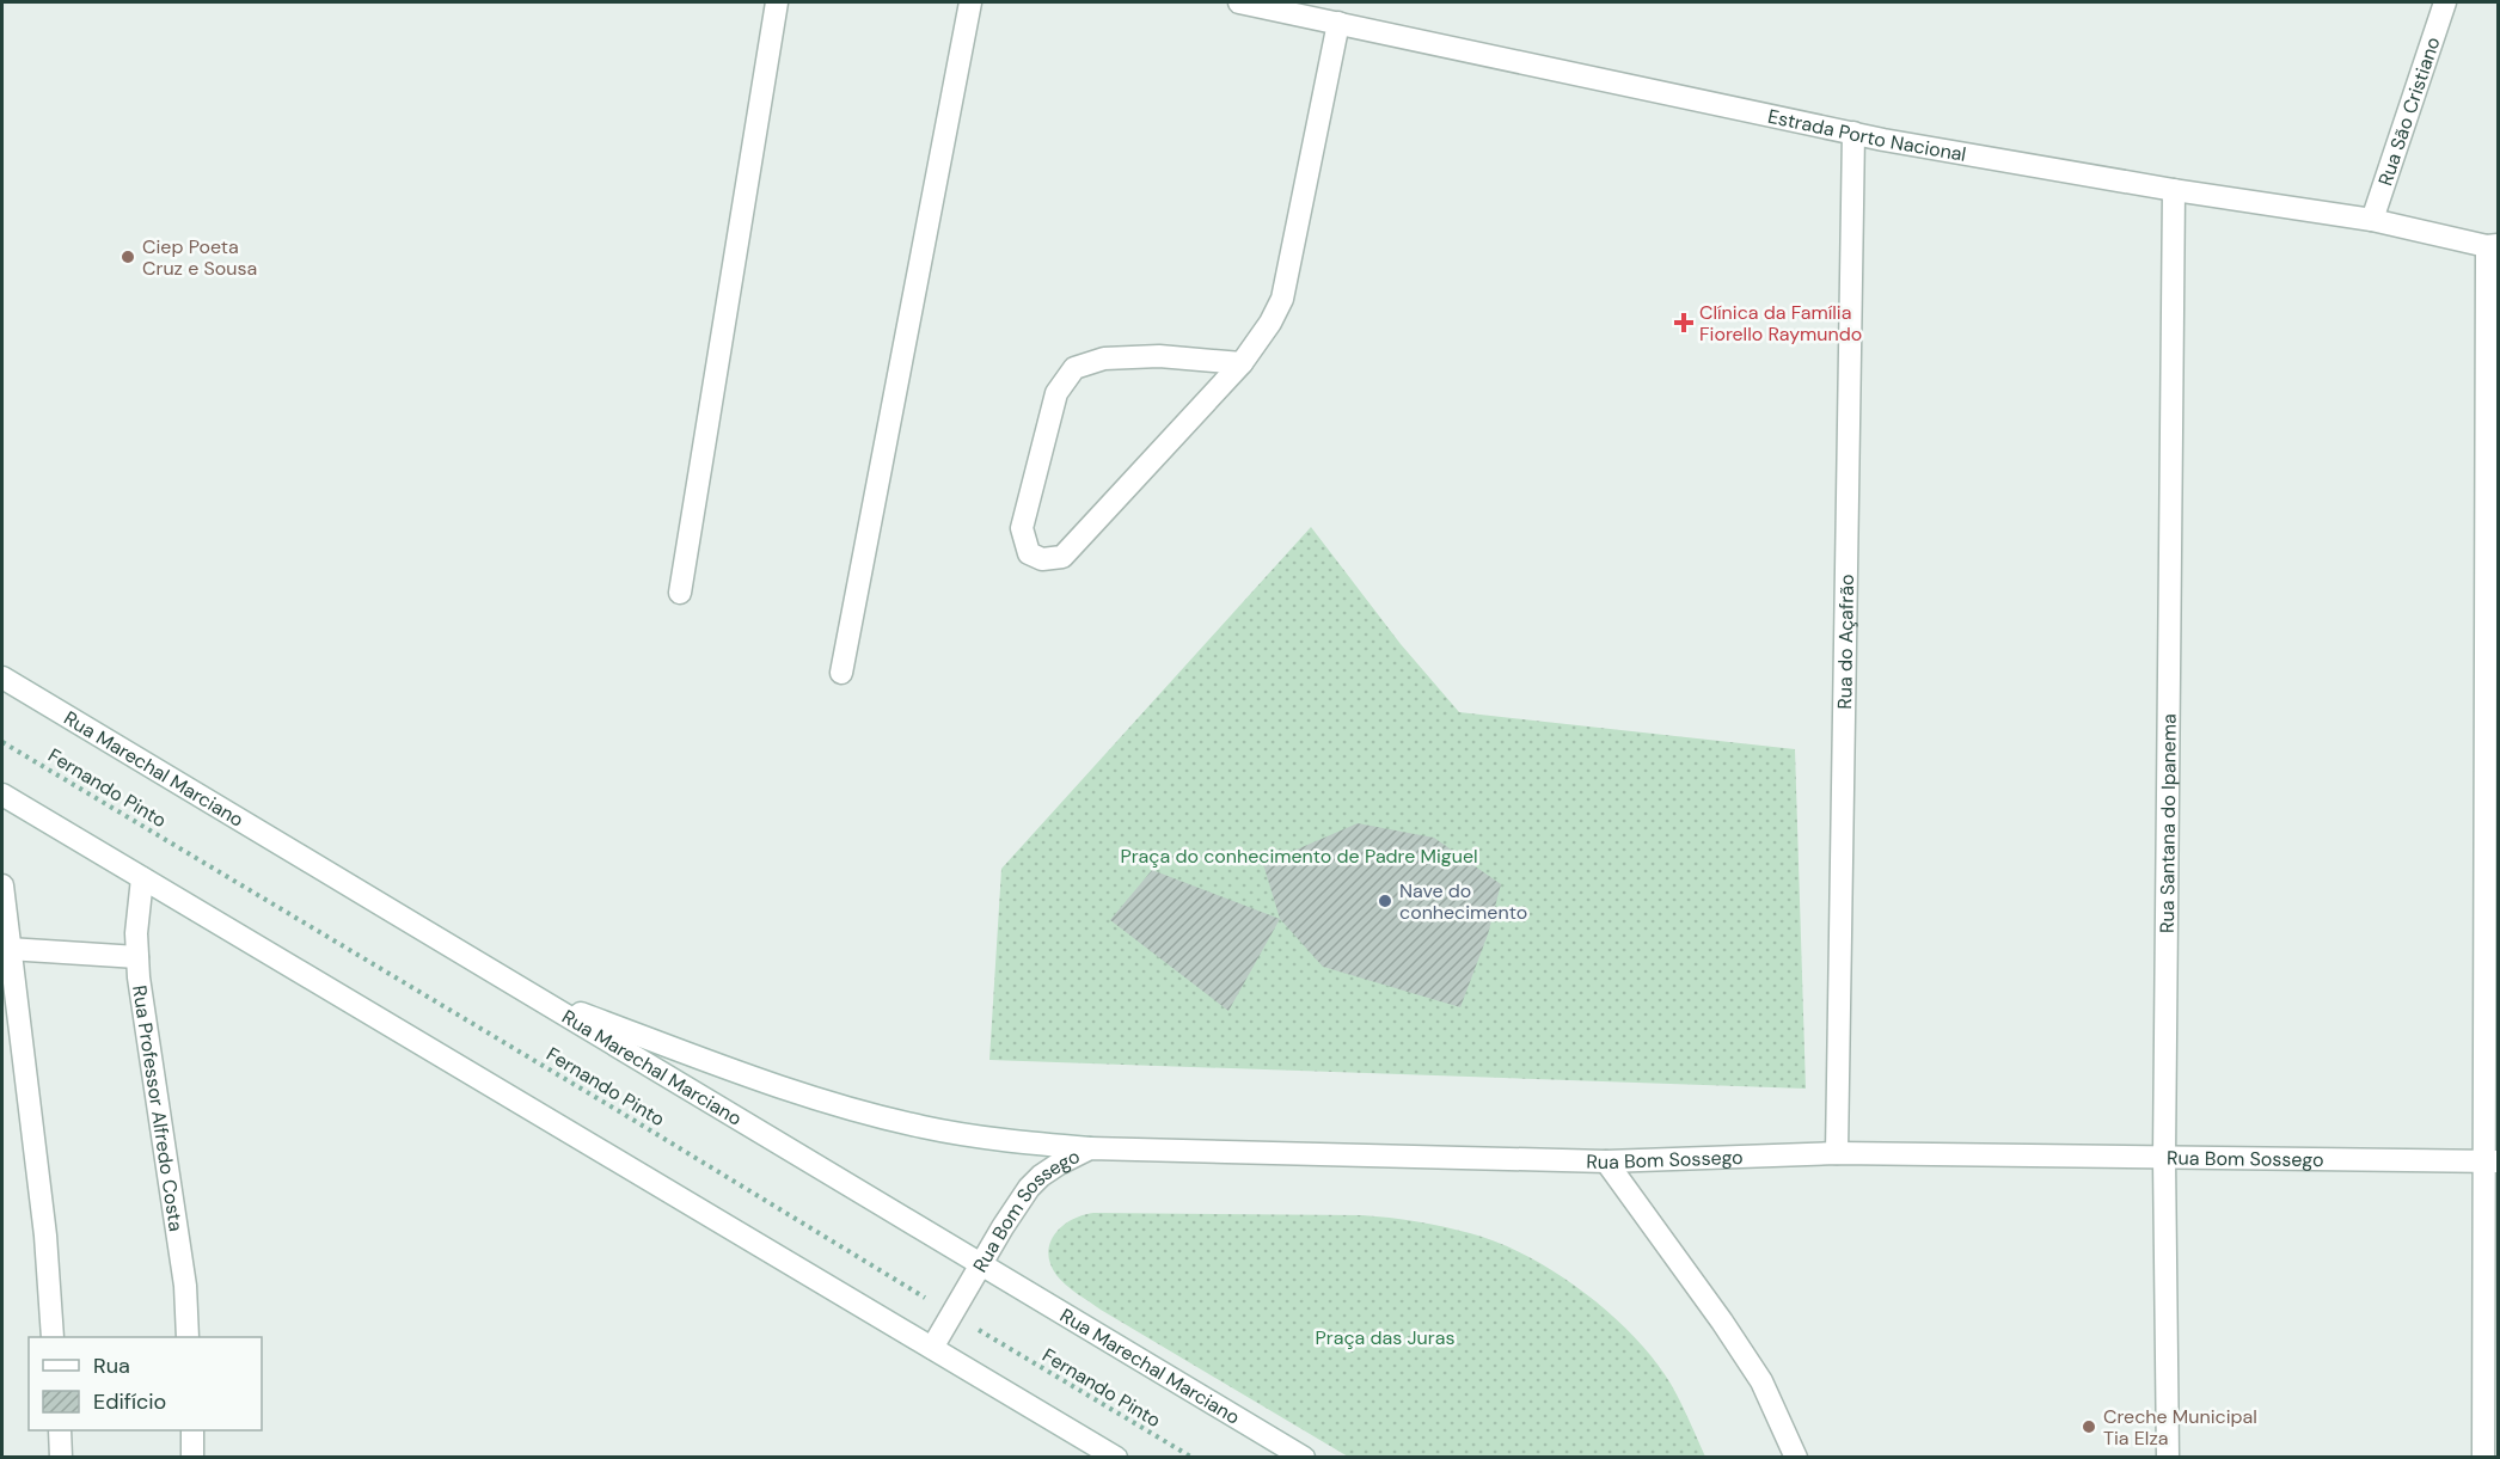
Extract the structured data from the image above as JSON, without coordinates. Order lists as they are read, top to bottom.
{
  "streets": {
    "street": [
      "Rua São Cristiano",
      "Estrada Porto Nacional",
      "Rua do Açafrão",
      "Rua Marechal Marciano",
      "Rua Santana do Ipanema",
      "Rua Professor Alfredo Costa",
      "Rua Bom Sossego"
    ],
    "path": ["Fernando Pinto"]
  },
  "crossings": [
    ["Rua São Cristiano", "Estrada Porto Nacional"],
    ["Estrada Porto Nacional", "Rua do Açafrão"],
    ["Estrada Porto Nacional", "Rua Santana do Ipanema"],
    ["Rua do Açafrão", "Rua Bom Sossego"],
    ["Rua Marechal Marciano", "Rua Bom Sossego"],
    ["Fernando Pinto", "Rua Bom Sossego"],
    ["Rua Santana do Ipanema", "Rua Bom Sossego"]
  ],
  "parks": ["Praça do conhecimento de Padre Miguel", "Praça das Juras"],
  "places": {
    "other": ["Ciep Poeta Cruz e Sousa", "Nave do conhecimento", "Creche Municipal Tia Elza"],
    "health": ["Clínica da Família Fiorello Raymundo"]
  },
  "legend": ["Rua", "Edifício"]
}
